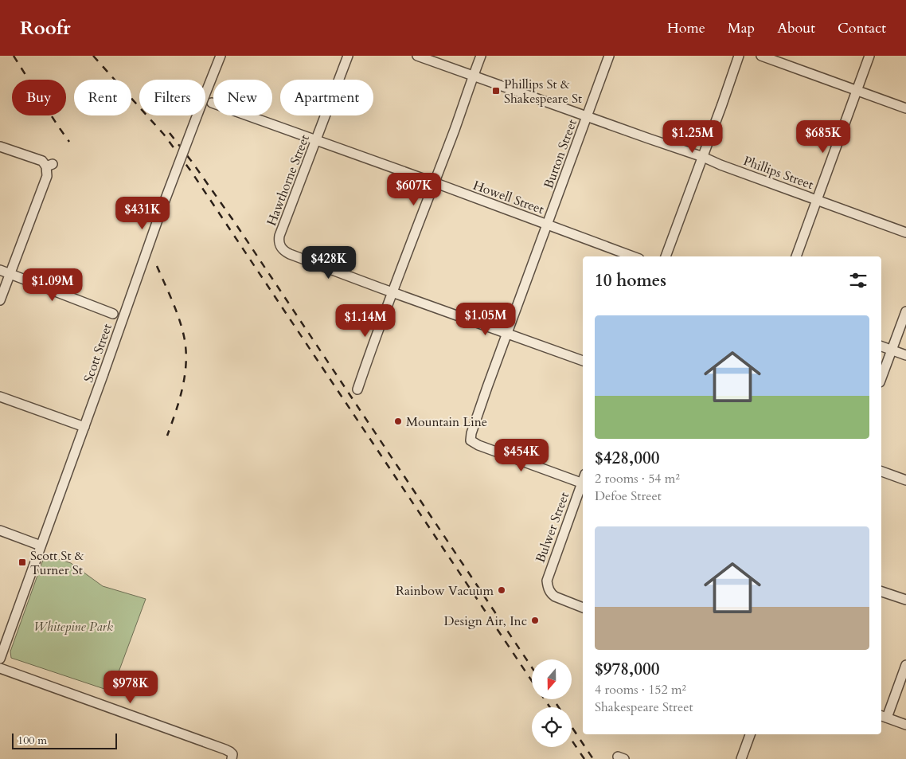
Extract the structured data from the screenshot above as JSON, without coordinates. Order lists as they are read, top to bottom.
{
  "streets": {
    "street": [
      "Burton Street",
      "Phillips Street",
      "Hawthorne Street",
      "Howell Street",
      "Scott Street",
      "Bulwer Street"
    ]
  },
  "crossings": [
    ["Burton Street", "Phillips Street"],
    ["Burton Street", "Howell Street"],
    ["Hawthorne Street", "Howell Street"]
  ],
  "parks": ["Whitepine Park"],
  "places": {
    "transit": ["Phillips St & Shakespeare St", "Scott St & Turner St"],
    "other": ["Mountain Line", "Rainbow Vacuum", "Design Air, Inc"]
  },
  "scale_bar": "100 m",
  "north": "bottom",
  "page": {
    "header": "Roofr",
    "nav": [
      "Home",
      "Map",
      "About",
      "Contact"
    ],
    "chip": [
      "Buy",
      "Rent",
      "Filters",
      "New",
      "Apartment"
    ],
    "price": [
      "$1.25M",
      "$685K",
      "$607K",
      "$431K",
      "$428K",
      "$1.09M",
      "$1.05M",
      "$1.14M",
      "$454K",
      "$978K"
    ],
    "heading": "10 homes",
    "list": [
      {
        "name": "$428,000",
        "note": "2 rooms · 54 m² · Defoe Street"
      },
      {
        "name": "$978,000",
        "note": "4 rooms · 152 m² · Shakespeare Street"
      }
    ],
    "scale": "100 m"
  }
}
